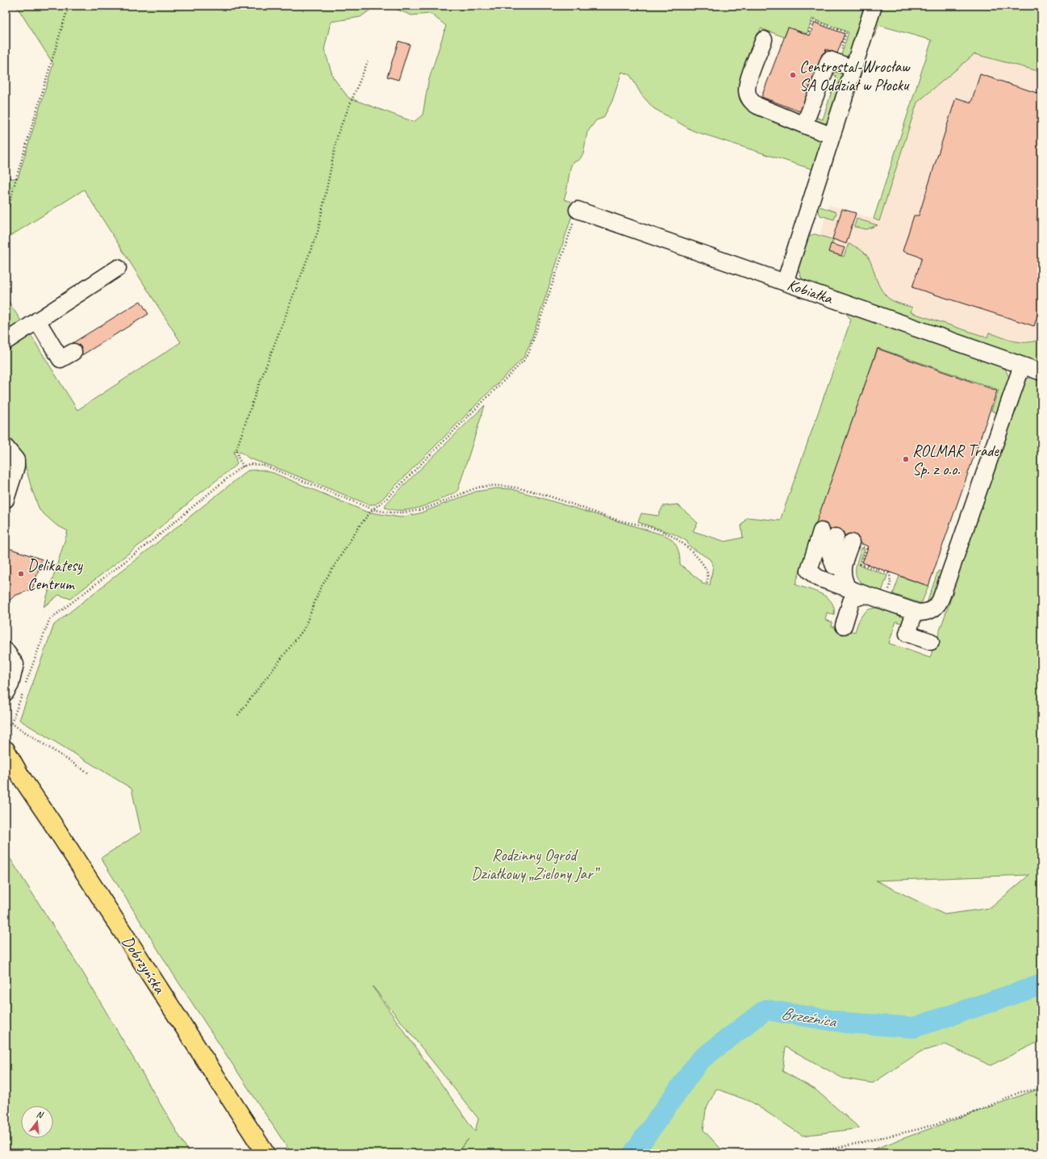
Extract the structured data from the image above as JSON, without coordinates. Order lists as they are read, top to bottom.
{
  "streets": {
    "main road": ["Dobrzyńska"],
    "street": ["Kobiałka"]
  },
  "water": ["Brzeźnica"],
  "parks": ["Rodzinny Ogród Działkowy „Zielony Jar”"],
  "places": ["Centrostal-Wrocław SA Oddział w Płocku", "ROLMAR Trade Sp. z o.o.", "Delikatesy Centrum"],
  "north": "top"
}
